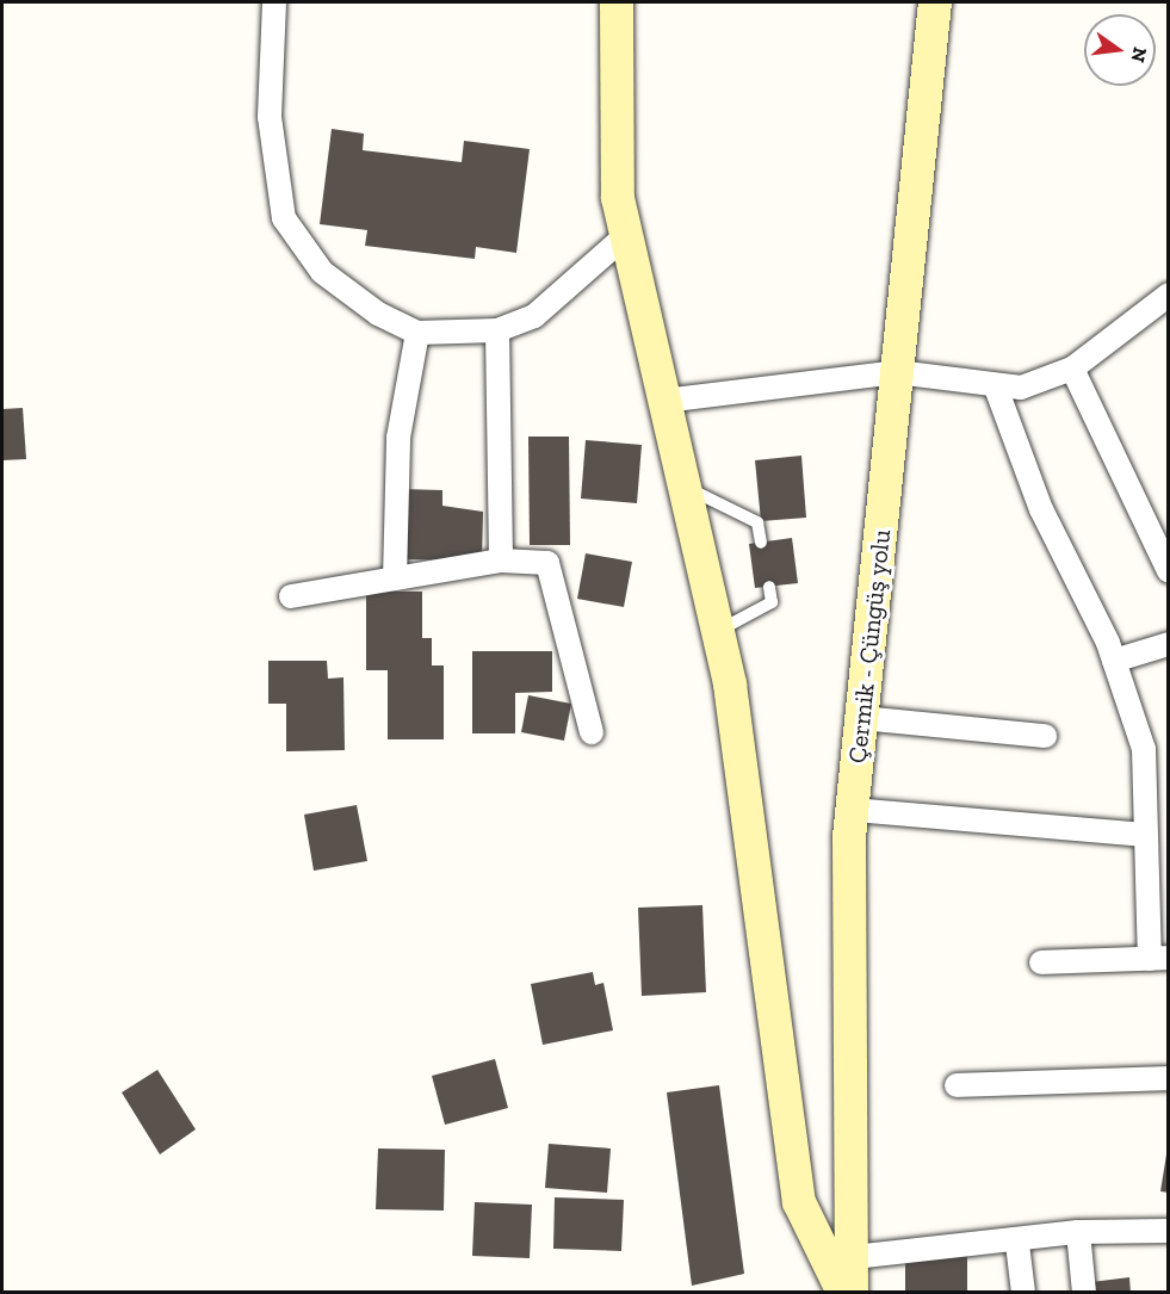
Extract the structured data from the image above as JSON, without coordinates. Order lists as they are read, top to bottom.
{
  "streets": {
    "main road": ["Çermik - Çüngüş yolu"]
  },
  "north": "right"
}
